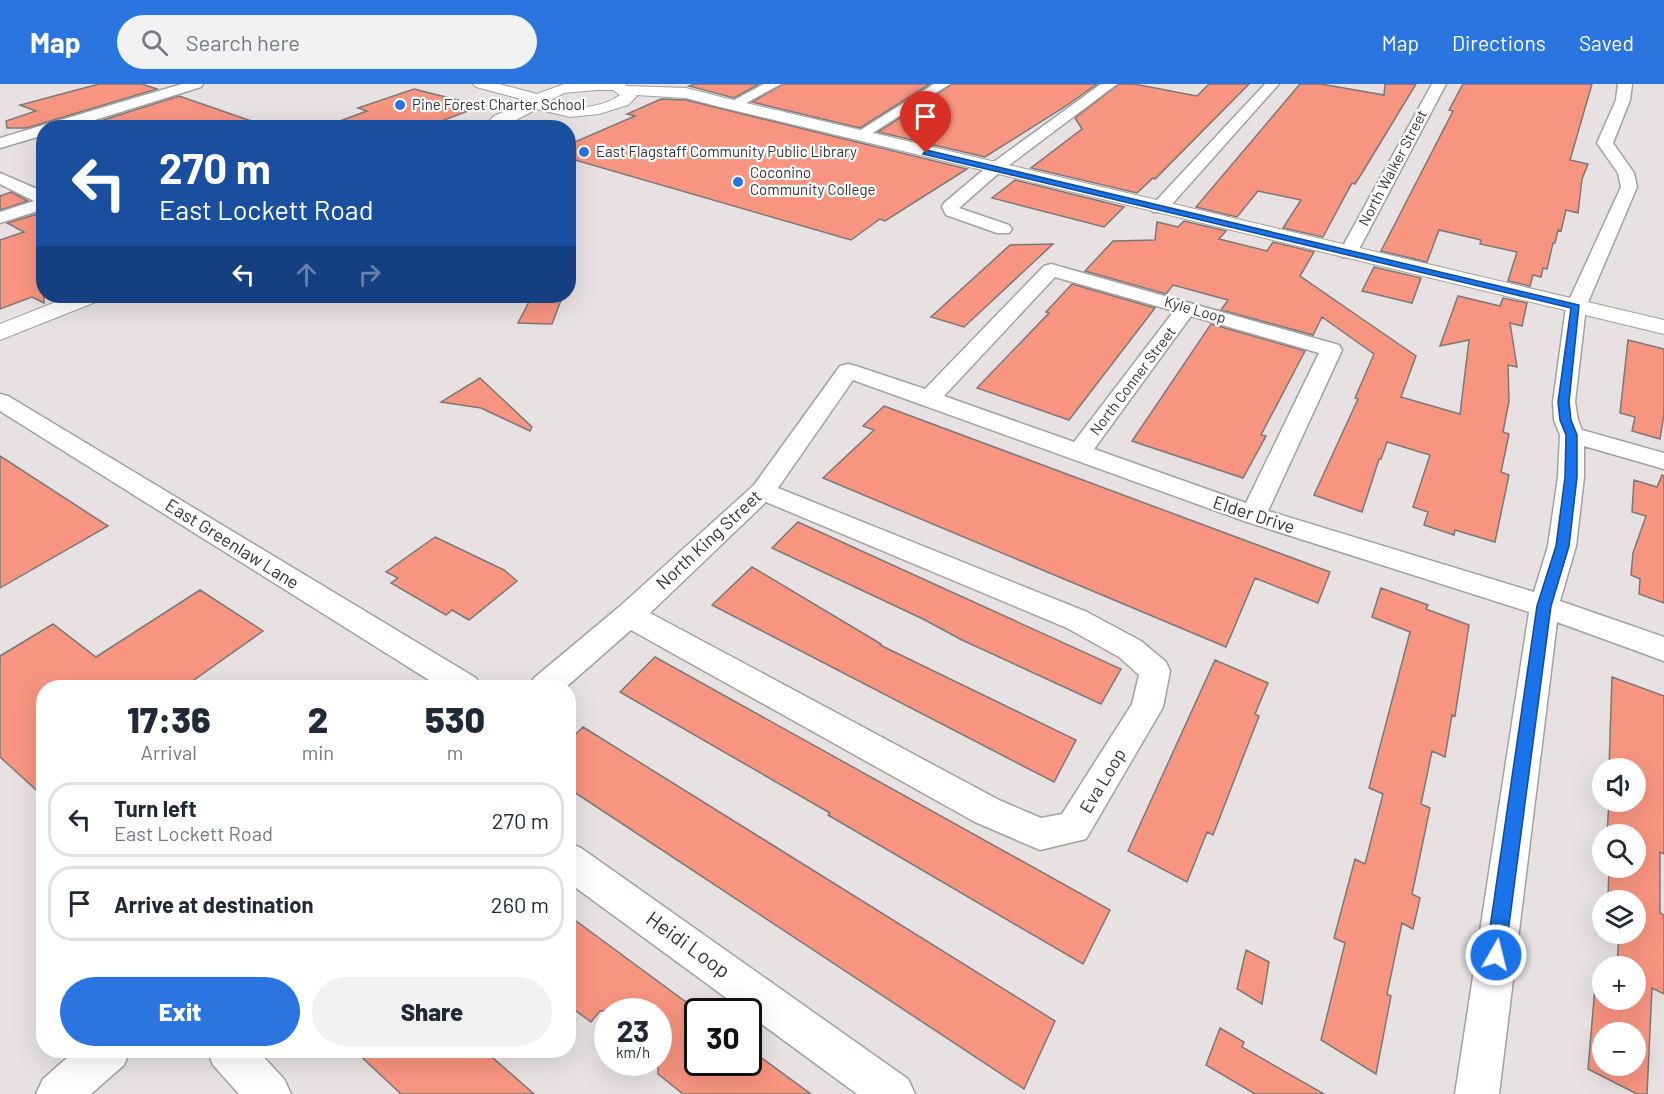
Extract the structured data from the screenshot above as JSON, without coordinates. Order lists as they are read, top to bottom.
{
  "streets": {
    "street": [
      "North Walker Street",
      "Kyle Loop",
      "North Conner Street",
      "Elder Drive",
      "North King Street",
      "East Greenlaw Lane",
      "Eva Loop",
      "Heidi Loop"
    ]
  },
  "crossings": [
    ["Kyle Loop", "North Conner Street"],
    ["Kyle Loop", "Elder Drive"],
    ["North Conner Street", "Elder Drive"],
    ["Elder Drive", "North King Street"],
    ["North King Street", "Eva Loop"]
  ],
  "places": ["Pine Forest Charter School", "East Flagstaff Community Public Library", "Coconino Community College"],
  "page": {
    "header": "Map",
    "search": "Search here",
    "nav": ["Map", "Directions", "Saved"],
    "turn": ["270 m", "East Lockett Road"],
    "eta": [
      "17:36",
      "Arrival",
      "2",
      "min",
      "530",
      "m"
    ],
    "map_buttons": ["+", "−"],
    "list": [
      {
        "name": "Turn left",
        "note": "East Lockett Road",
        "value": "270 m"
      },
      {
        "name": "Arrive at destination",
        "value": "260 m"
      }
    ],
    "buttons": ["Exit", "Share"],
    "speed": "23 km/h",
    "limit": "30"
  }
}
